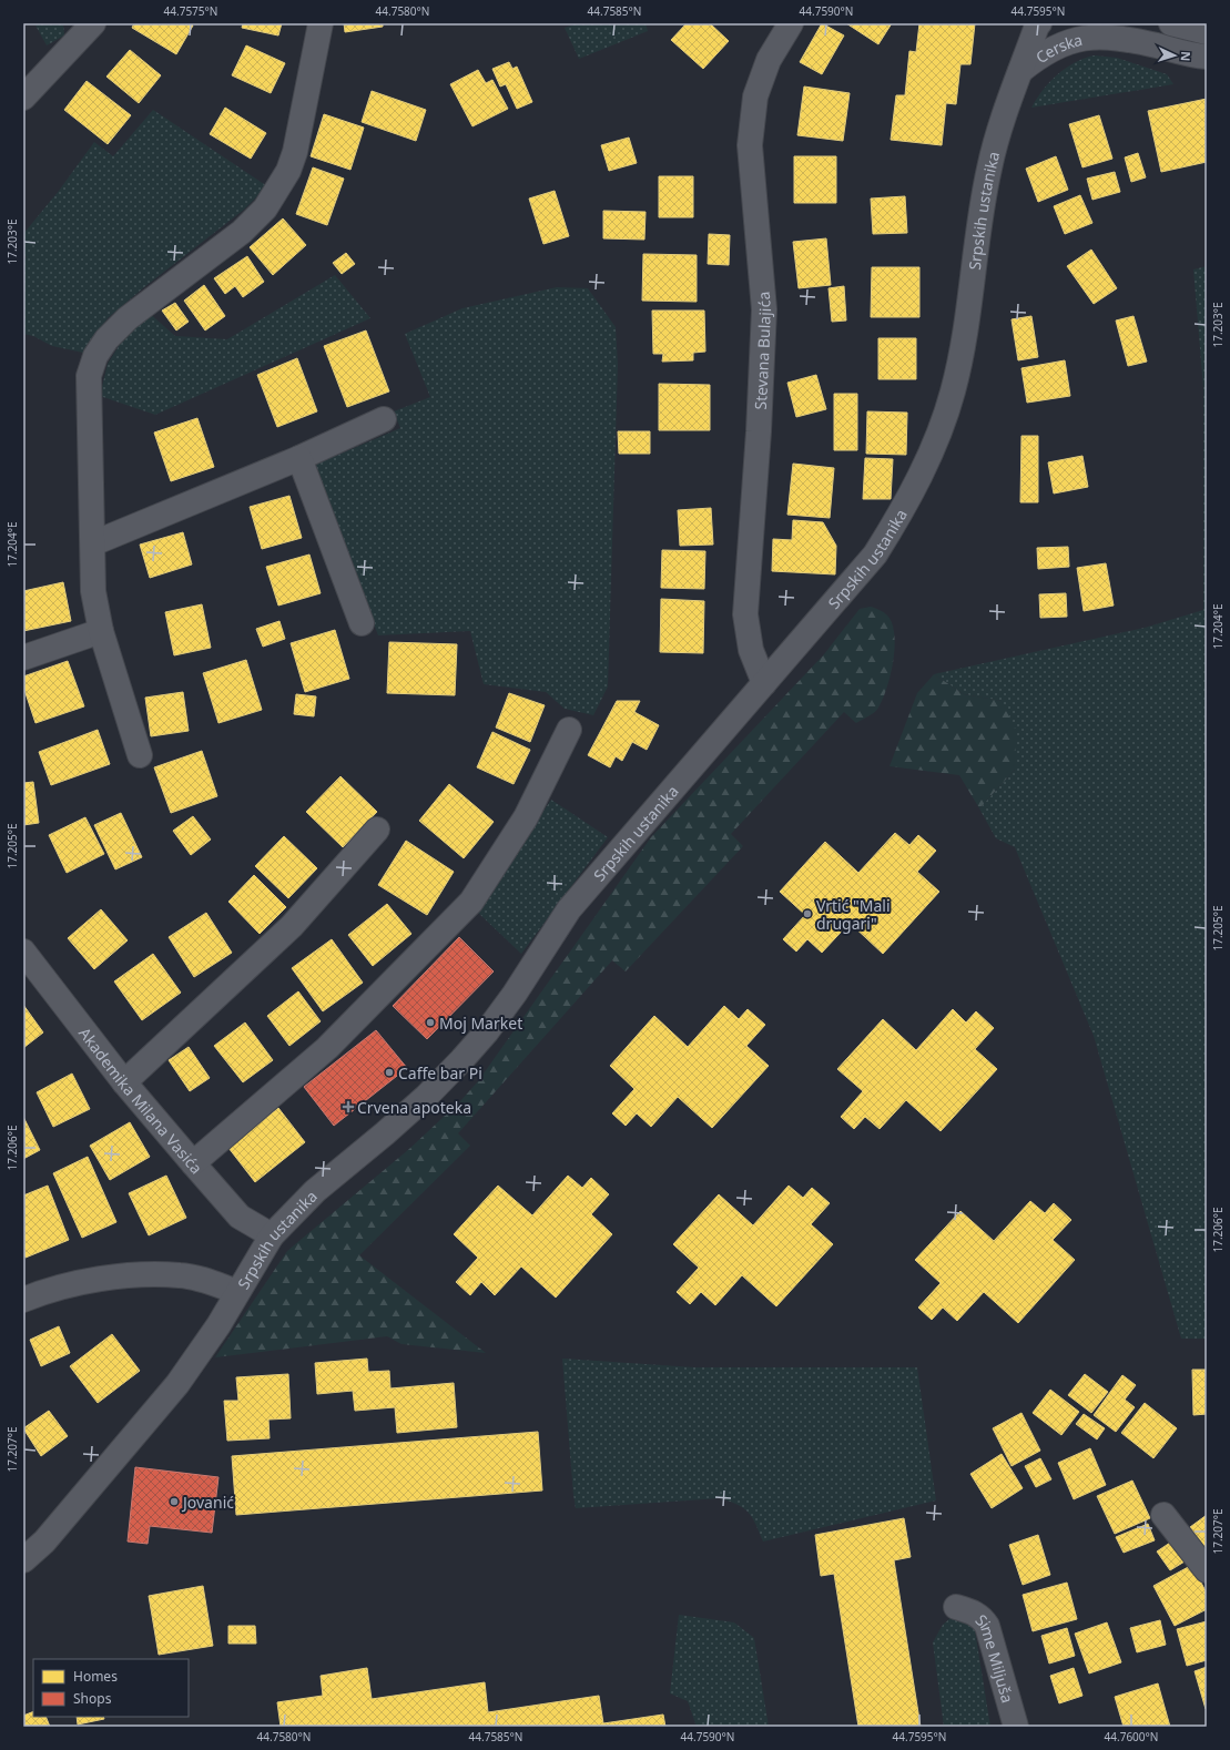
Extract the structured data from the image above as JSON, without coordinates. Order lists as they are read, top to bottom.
{
  "streets": {
    "street": [
      "Cerska",
      "Srpskih ustanika",
      "Stevana Bulajića",
      "Akademika Milana Vasića",
      "Sime Miljuša"
    ]
  },
  "crossings": [
    ["Cerska", "Srpskih ustanika"],
    ["Srpskih ustanika", "Stevana Bulajića"],
    ["Srpskih ustanika", "Akademika Milana Vasića"]
  ],
  "places": {
    "other": [
      "Vrtić \"Mali drugari\"",
      "Moj Market",
      "Caffe bar Pi",
      "Jovanić"
    ],
    "health": ["Crvena apoteka"]
  },
  "legend": ["Homes", "Shops"],
  "north": "right",
  "coordinates": [
    "44.7575°N",
    "44.7580°N",
    "44.7585°N",
    "44.7590°N",
    "44.7595°N",
    "17.203°E",
    "17.204°E",
    "17.205°E",
    "17.206°E",
    "17.207°E",
    "44.7600°N"
  ]
}
